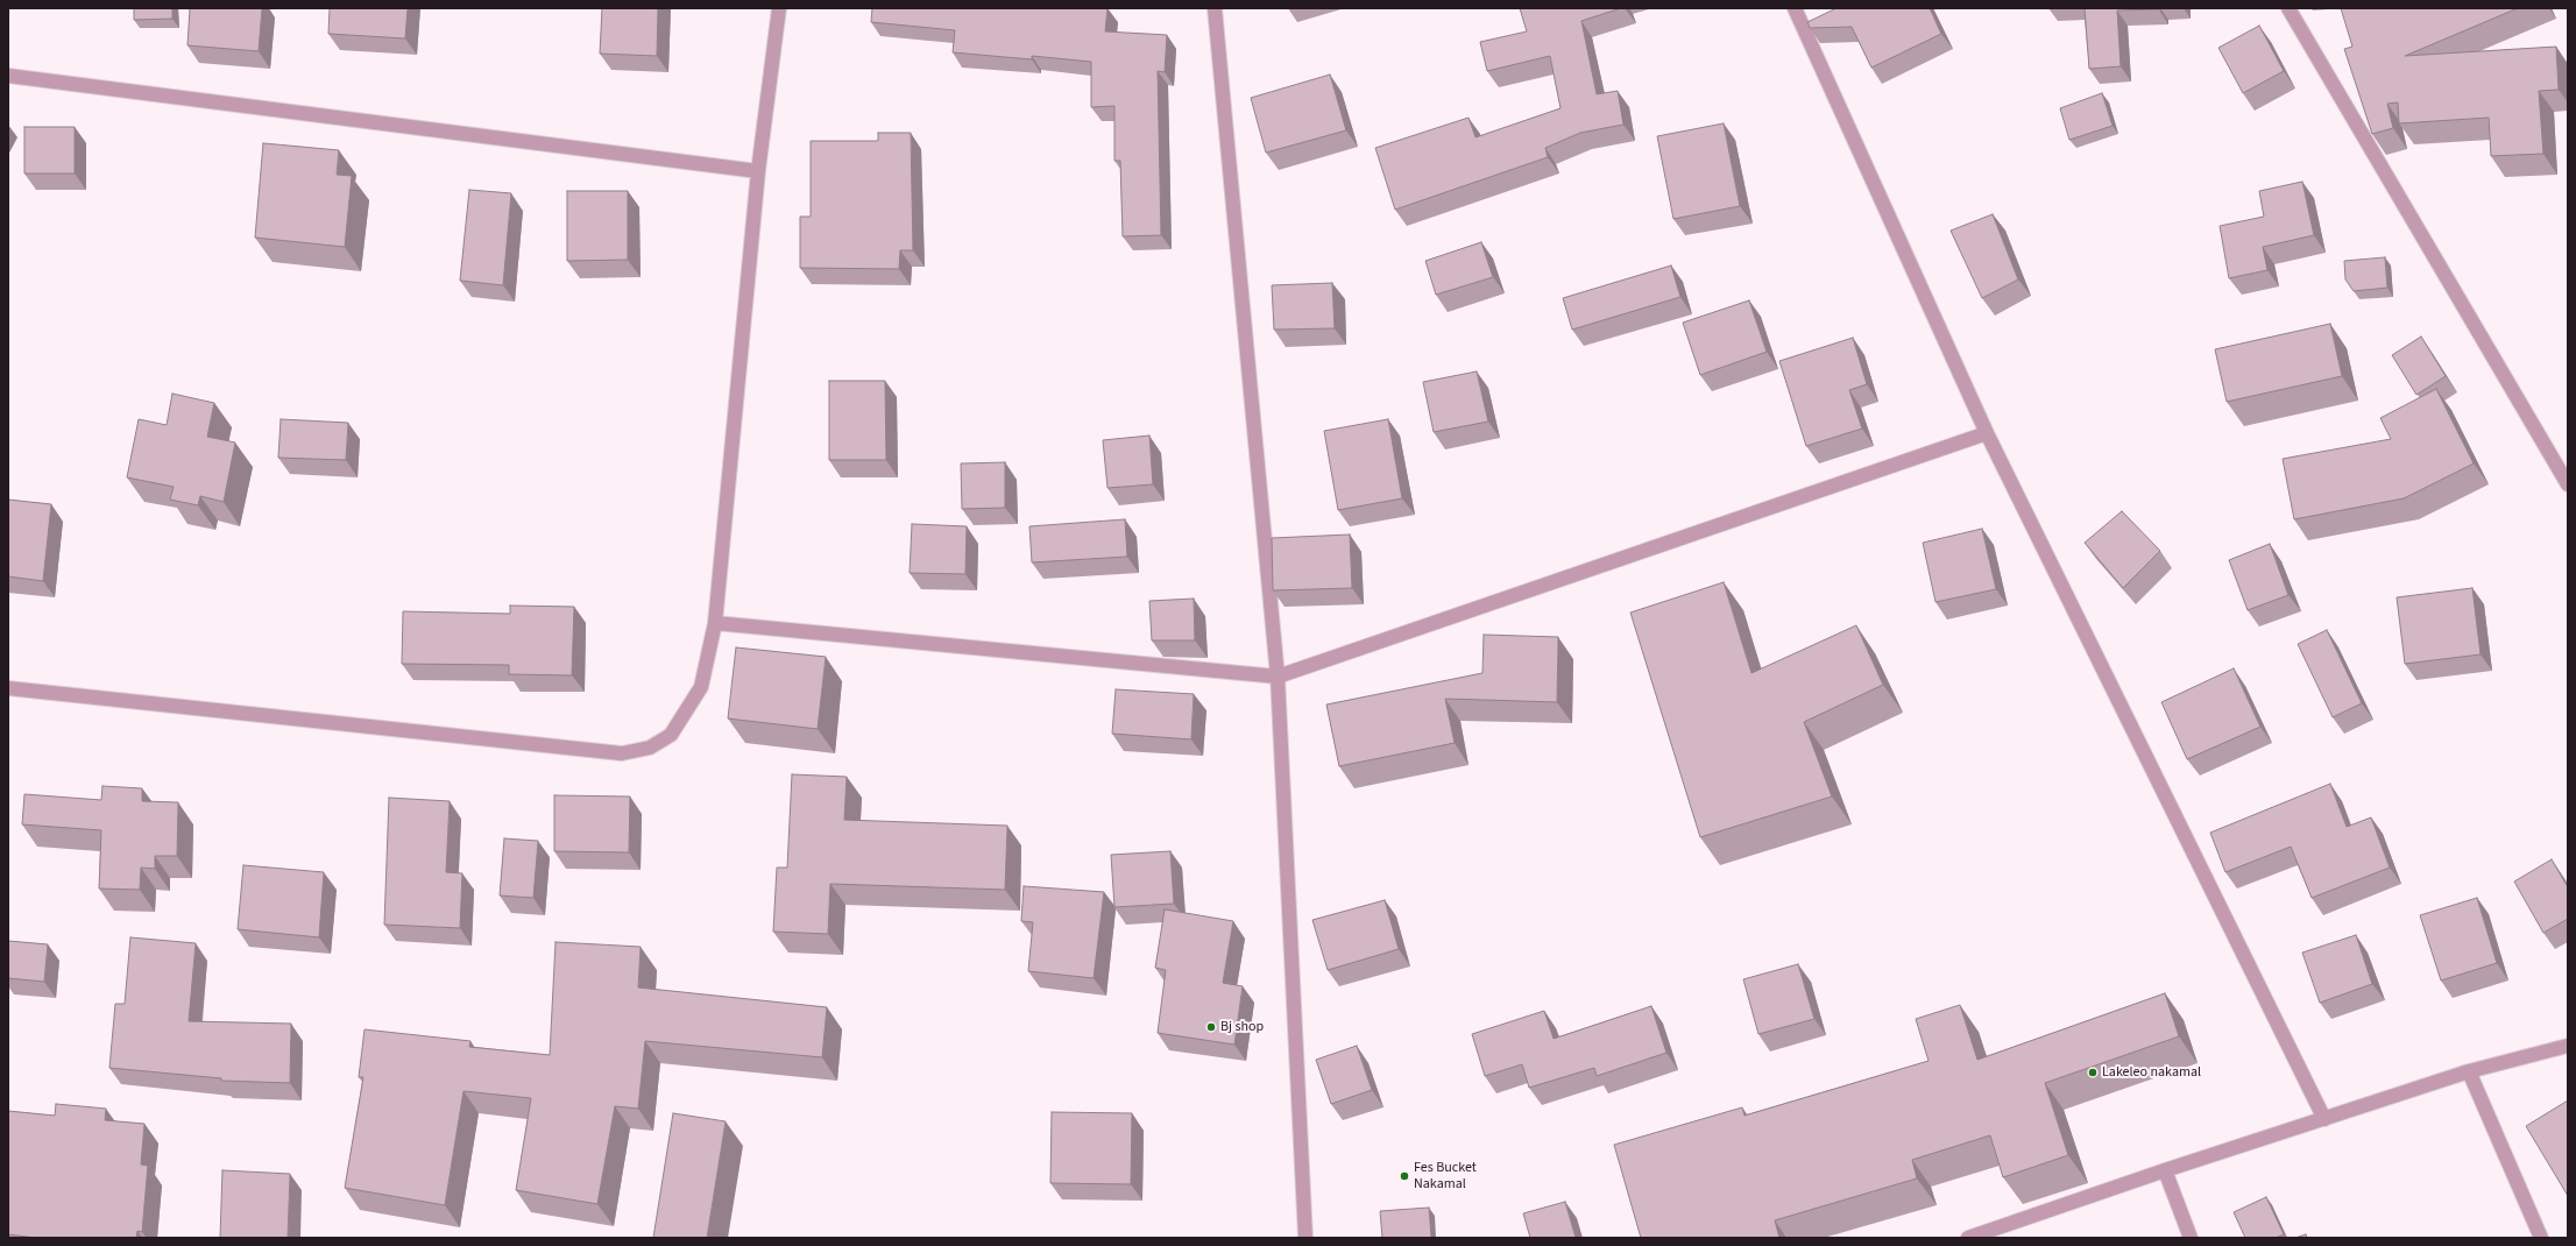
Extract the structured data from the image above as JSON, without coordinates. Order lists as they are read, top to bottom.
{
  "places": ["Bj shop", "Lakeleo nakamal", "Fes Bucket Nakamal"]
}
